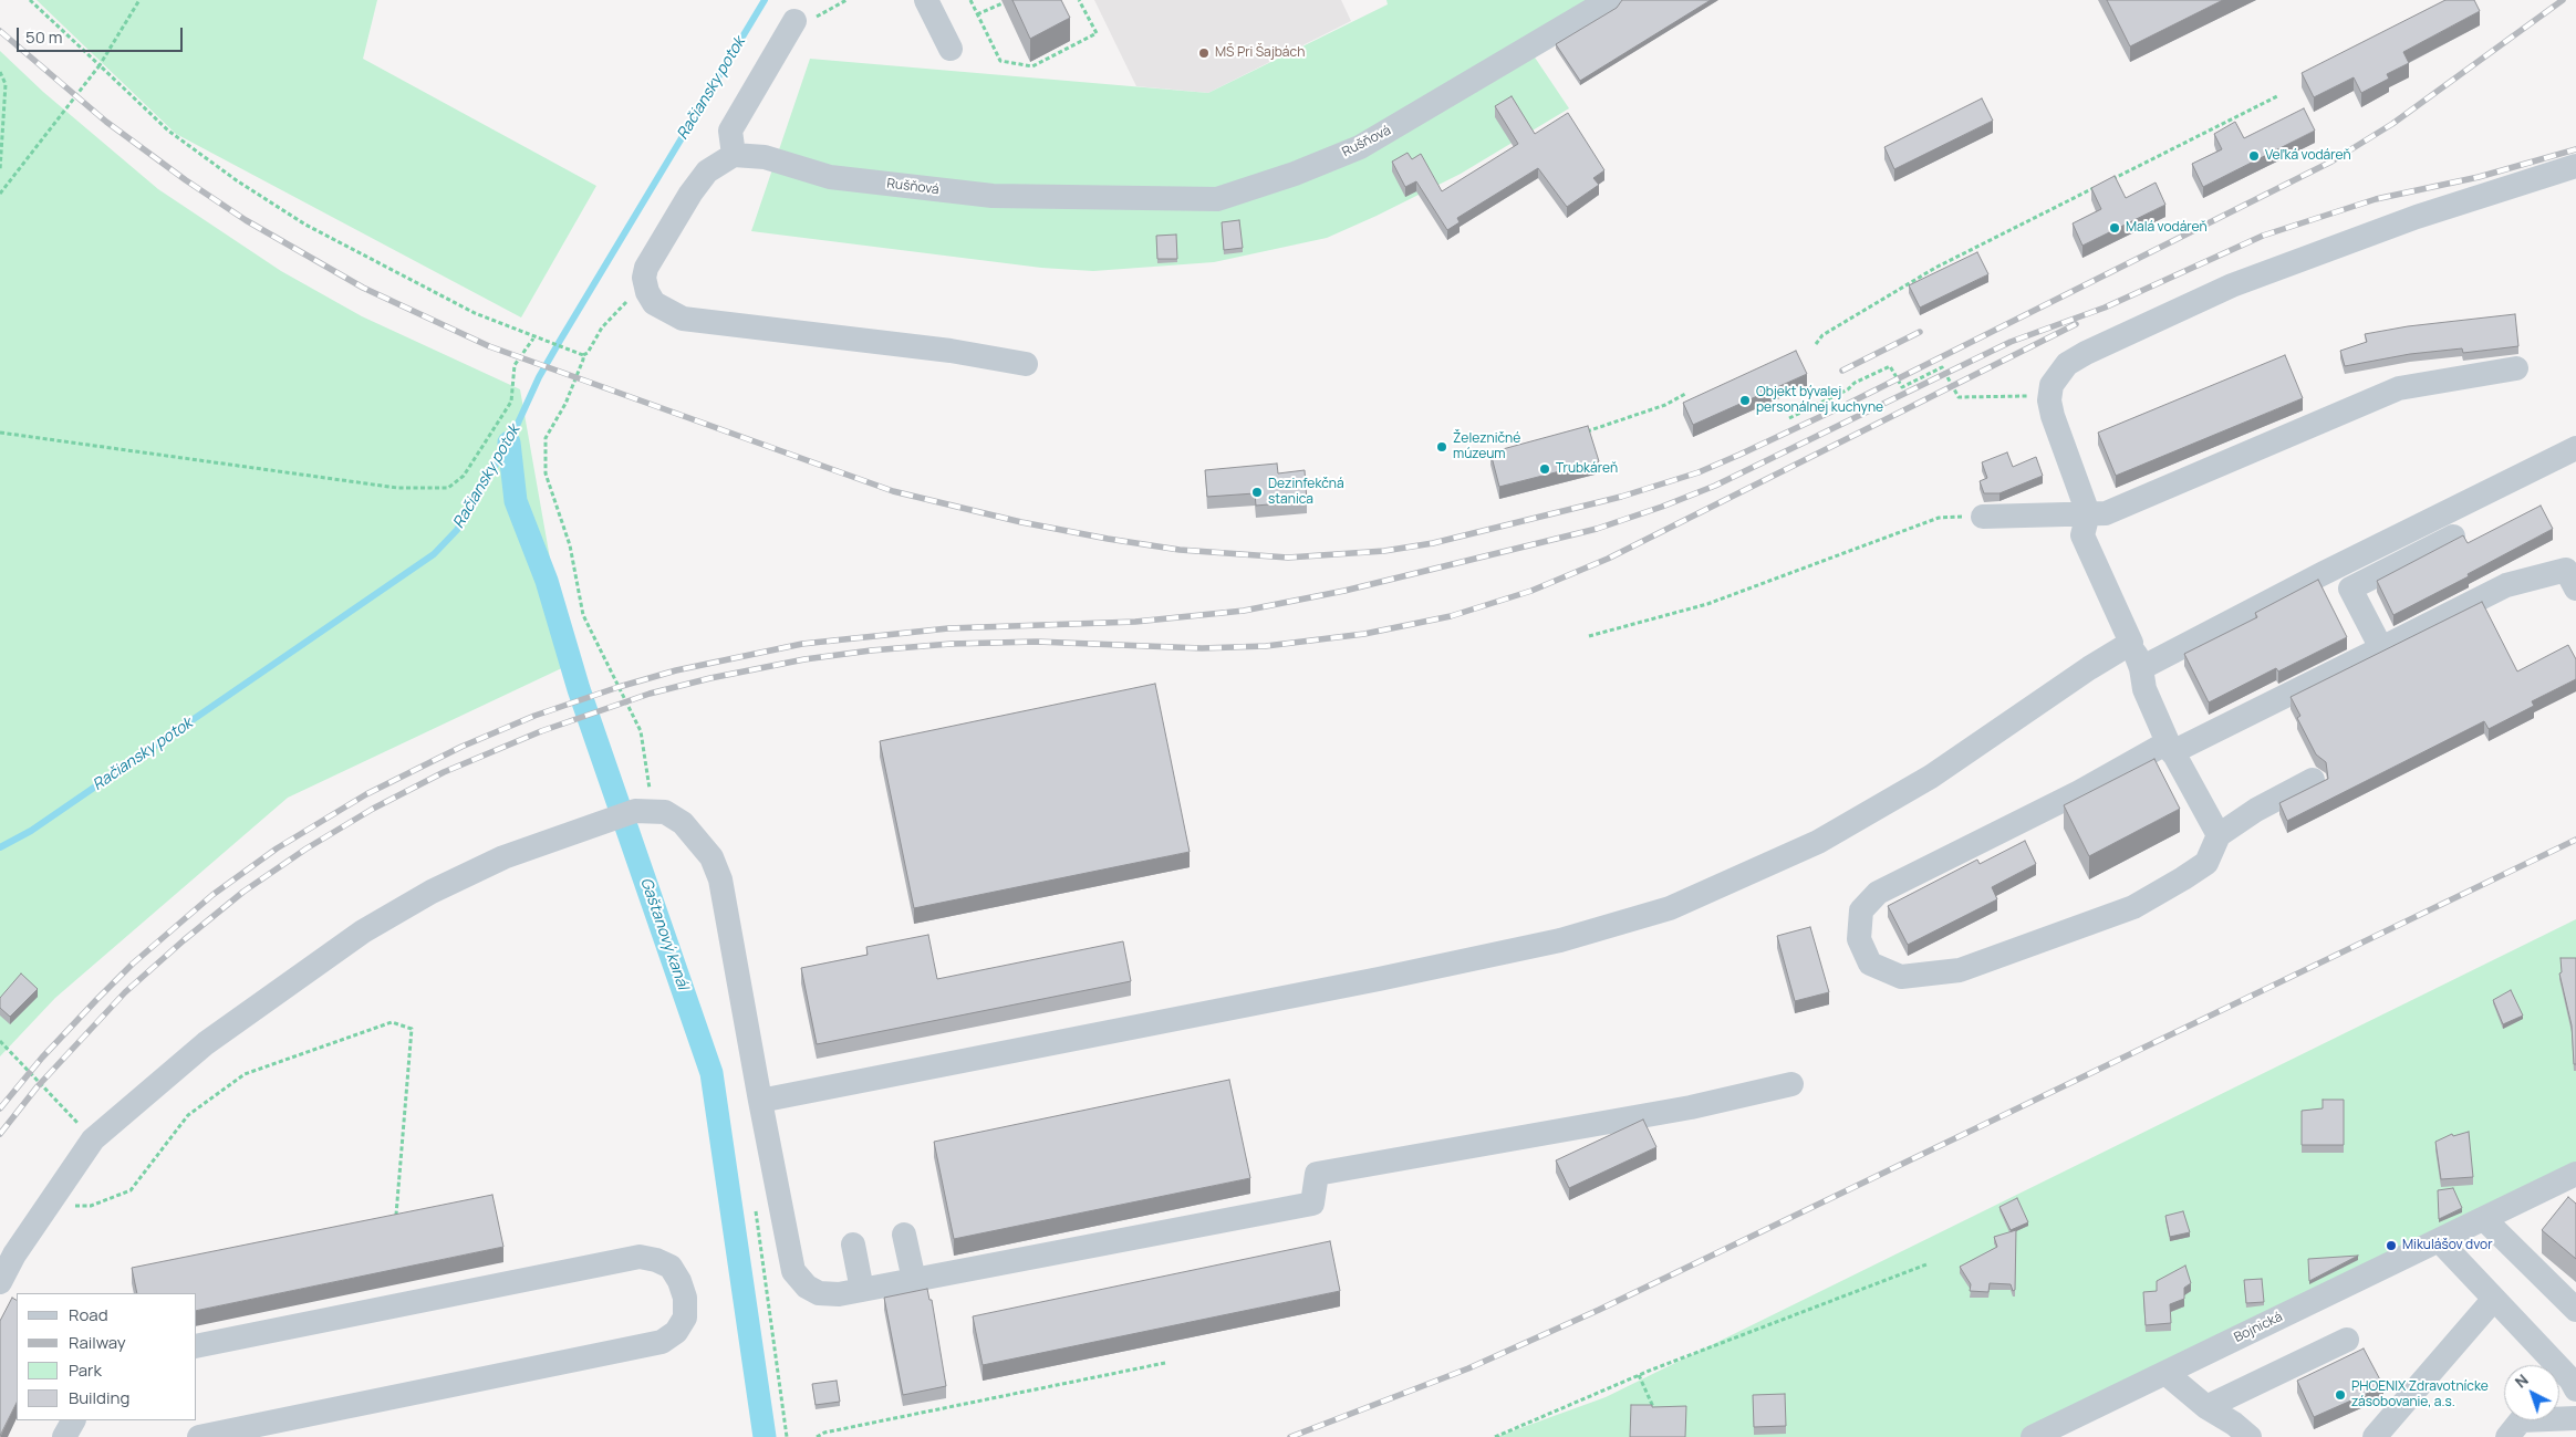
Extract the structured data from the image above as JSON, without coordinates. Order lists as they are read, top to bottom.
{
  "streets": {
    "street": ["Rušňová", "Bojnická"]
  },
  "water": ["Račiansky potok", "Gaštanový kanál"],
  "places": [
    "MŠ Pri Šajbách",
    "Veľká vodáreň",
    "Malá vodáreň",
    "Objekt bývalej personálnej kuchyne",
    "Železničné múzeum",
    "Trubkáreň",
    "Dezinfekčná stanica",
    "Mikulášov dvor",
    "PHOENIX Zdravotnícke zásobovanie, a.s."
  ],
  "legend": [
    "Road",
    "Railway",
    "Park",
    "Building"
  ],
  "scale_bar": "50 m",
  "north": "top left"
}
